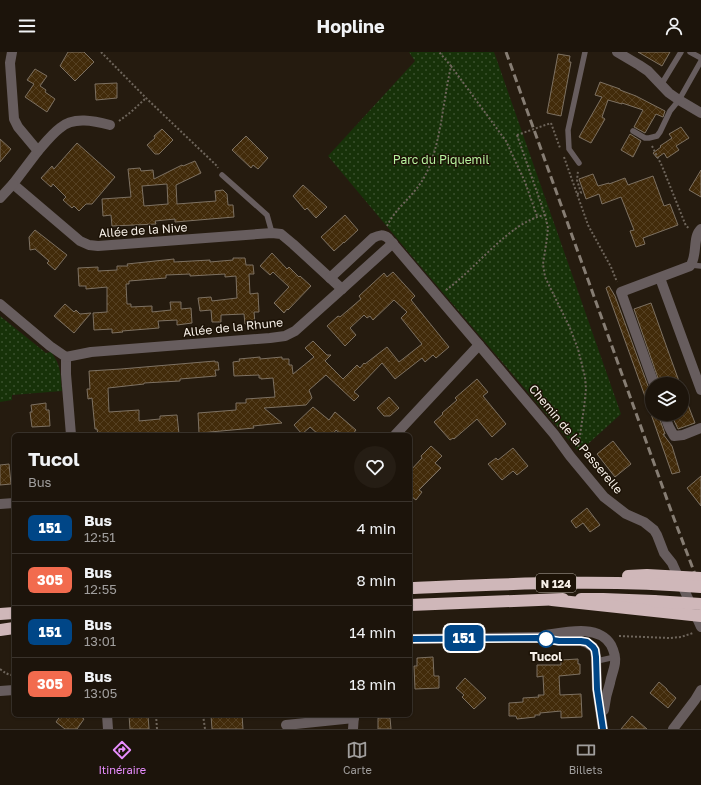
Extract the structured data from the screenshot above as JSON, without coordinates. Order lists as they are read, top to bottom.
{
  "streets": {
    "highway": ["N 124"],
    "street": ["Allée de la Nive", "Allée de la Rhune", "Chemin de la Passerelle"]
  },
  "crossings": [
    ["Allée de la Nive", "Allée de la Rhune"],
    ["Allée de la Rhune", "Chemin de la Passerelle"]
  ],
  "parks": ["Parc du Piquemil"],
  "places": ["Tucol"],
  "lines": ["bus line 151"],
  "page": {
    "header": "Hopline",
    "on_map": "151",
    "heading": ["Tucol", "Bus"],
    "list": [
      {
        "mark": "151",
        "name": "Bus",
        "note": "12:51",
        "value": "4 min"
      },
      {
        "mark": "305",
        "name": "Bus",
        "note": "12:55",
        "value": "8 min"
      },
      {
        "mark": "151",
        "name": "Bus",
        "note": "13:01",
        "value": "14 min"
      },
      {
        "mark": "305",
        "name": "Bus",
        "note": "13:05",
        "value": "18 min"
      }
    ],
    "tabs": ["Itinéraire", "Carte", "Billets"]
  }
}
